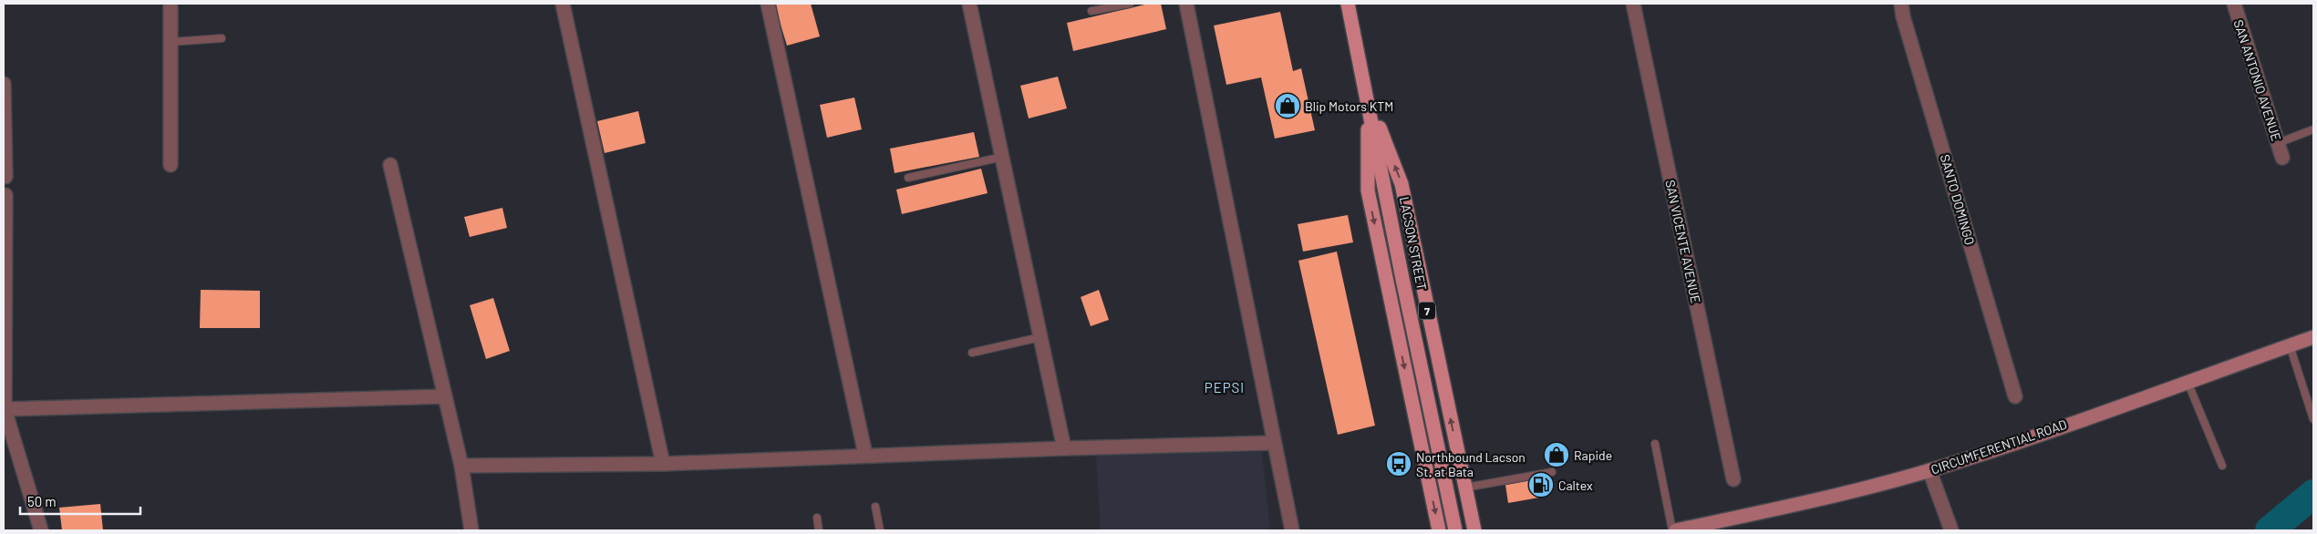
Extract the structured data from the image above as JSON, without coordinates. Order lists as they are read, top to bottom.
{
  "streets": {
    "main road": ["LACSON STREET", "7", "CIRCUMFERENTIAL ROAD"],
    "street": ["SAN ANTONIO AVENUE", "SANTO DOMINGO", "SAN VICENTE AVENUE"]
  },
  "districts": ["PEPSI"],
  "places": {
    "shop": ["Blip Motors KTM", "Rapide"],
    "bus stop": ["Northbound Lacson St. at Bata"],
    "fuel station": ["Caltex"]
  },
  "scale_bar": "50 m"
}
